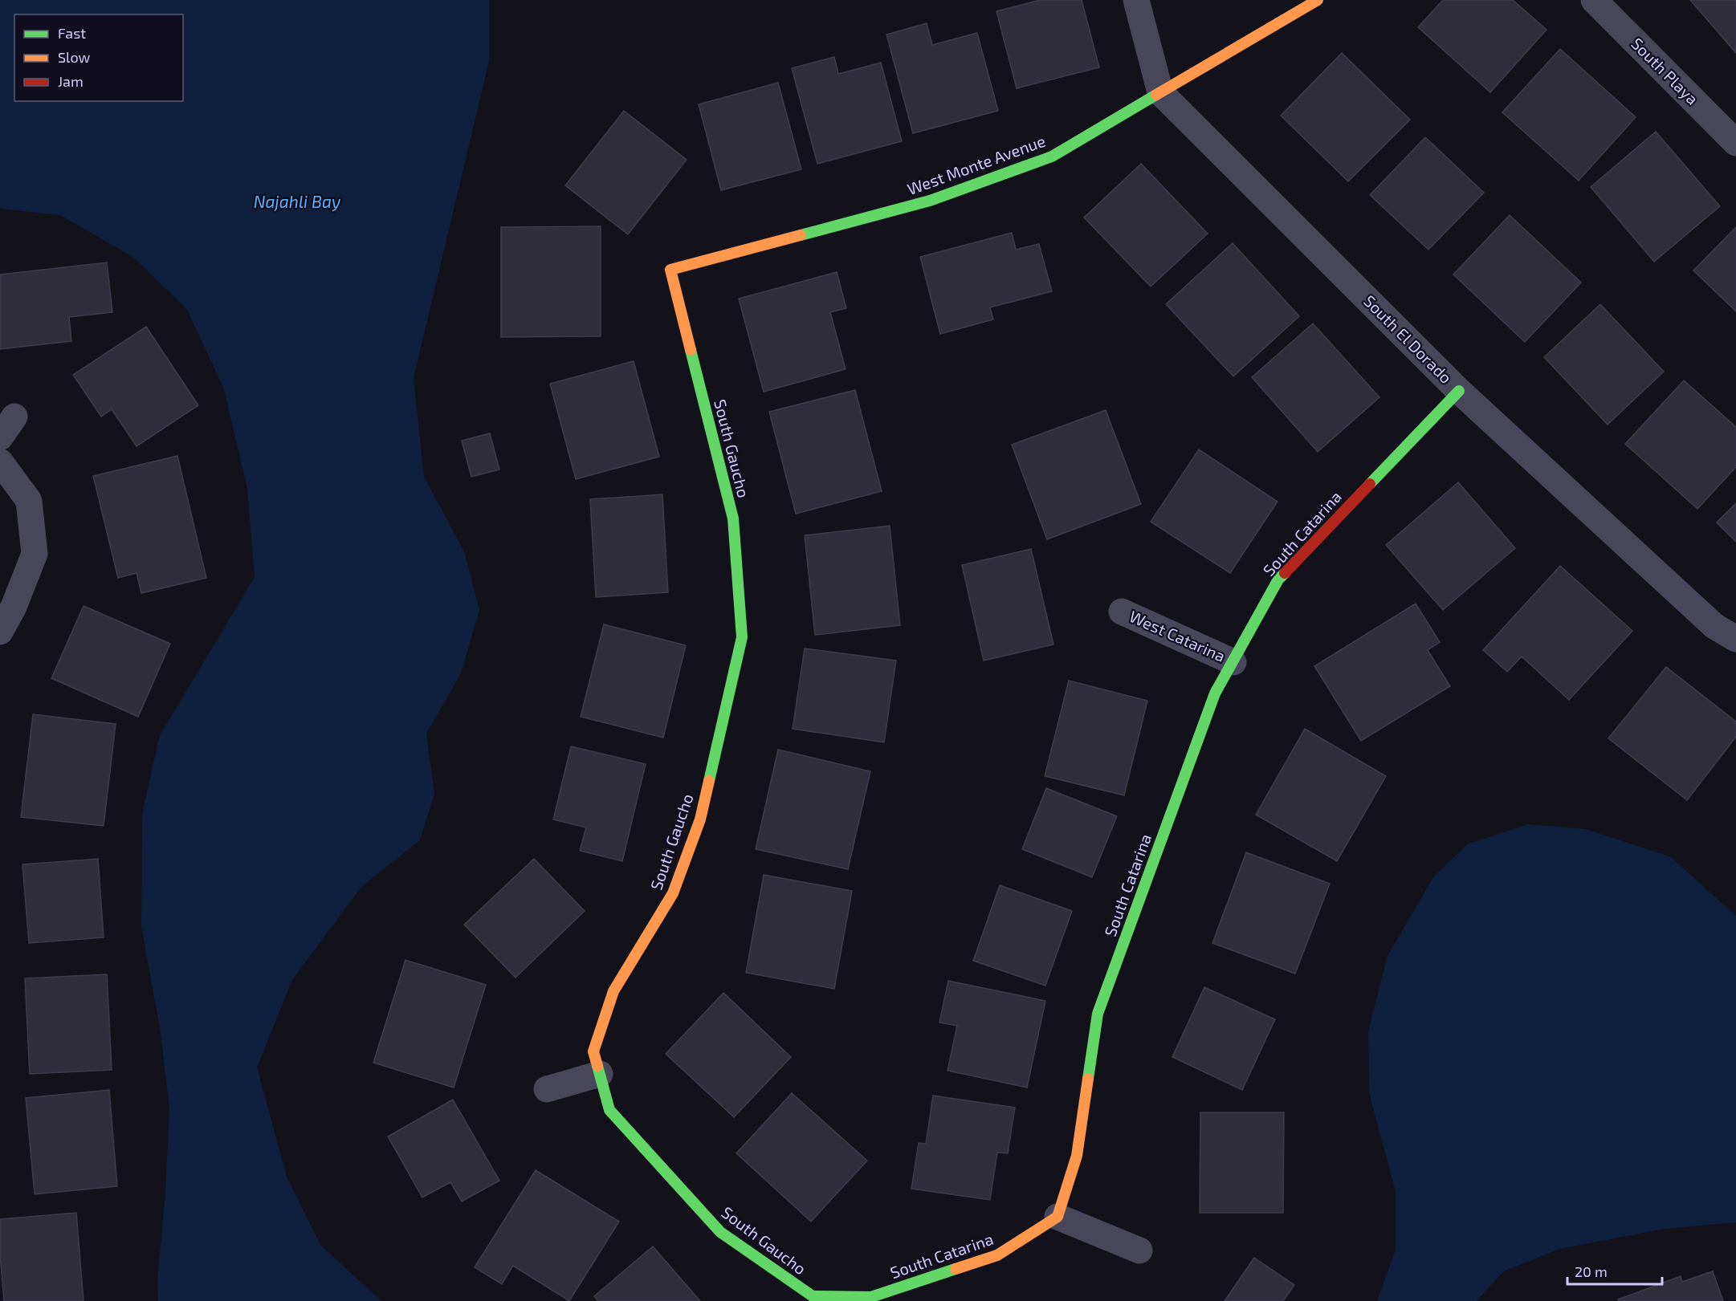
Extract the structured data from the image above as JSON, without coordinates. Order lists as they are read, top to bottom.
{
  "streets": {
    "street": [
      "South Playa",
      "West Monte Avenue",
      "South El Dorado",
      "South Gaucho",
      "South Catarina",
      "West Catarina"
    ]
  },
  "crossings": [
    ["West Monte Avenue", "South El Dorado"],
    ["West Monte Avenue", "South Gaucho"],
    ["South El Dorado", "South Catarina"],
    ["South Gaucho", "South Catarina"],
    ["South Catarina", "West Catarina"]
  ],
  "water": ["Najahli Bay"],
  "legend": ["Fast", "Slow", "Jam"],
  "scale_bar": "20 m"
}
